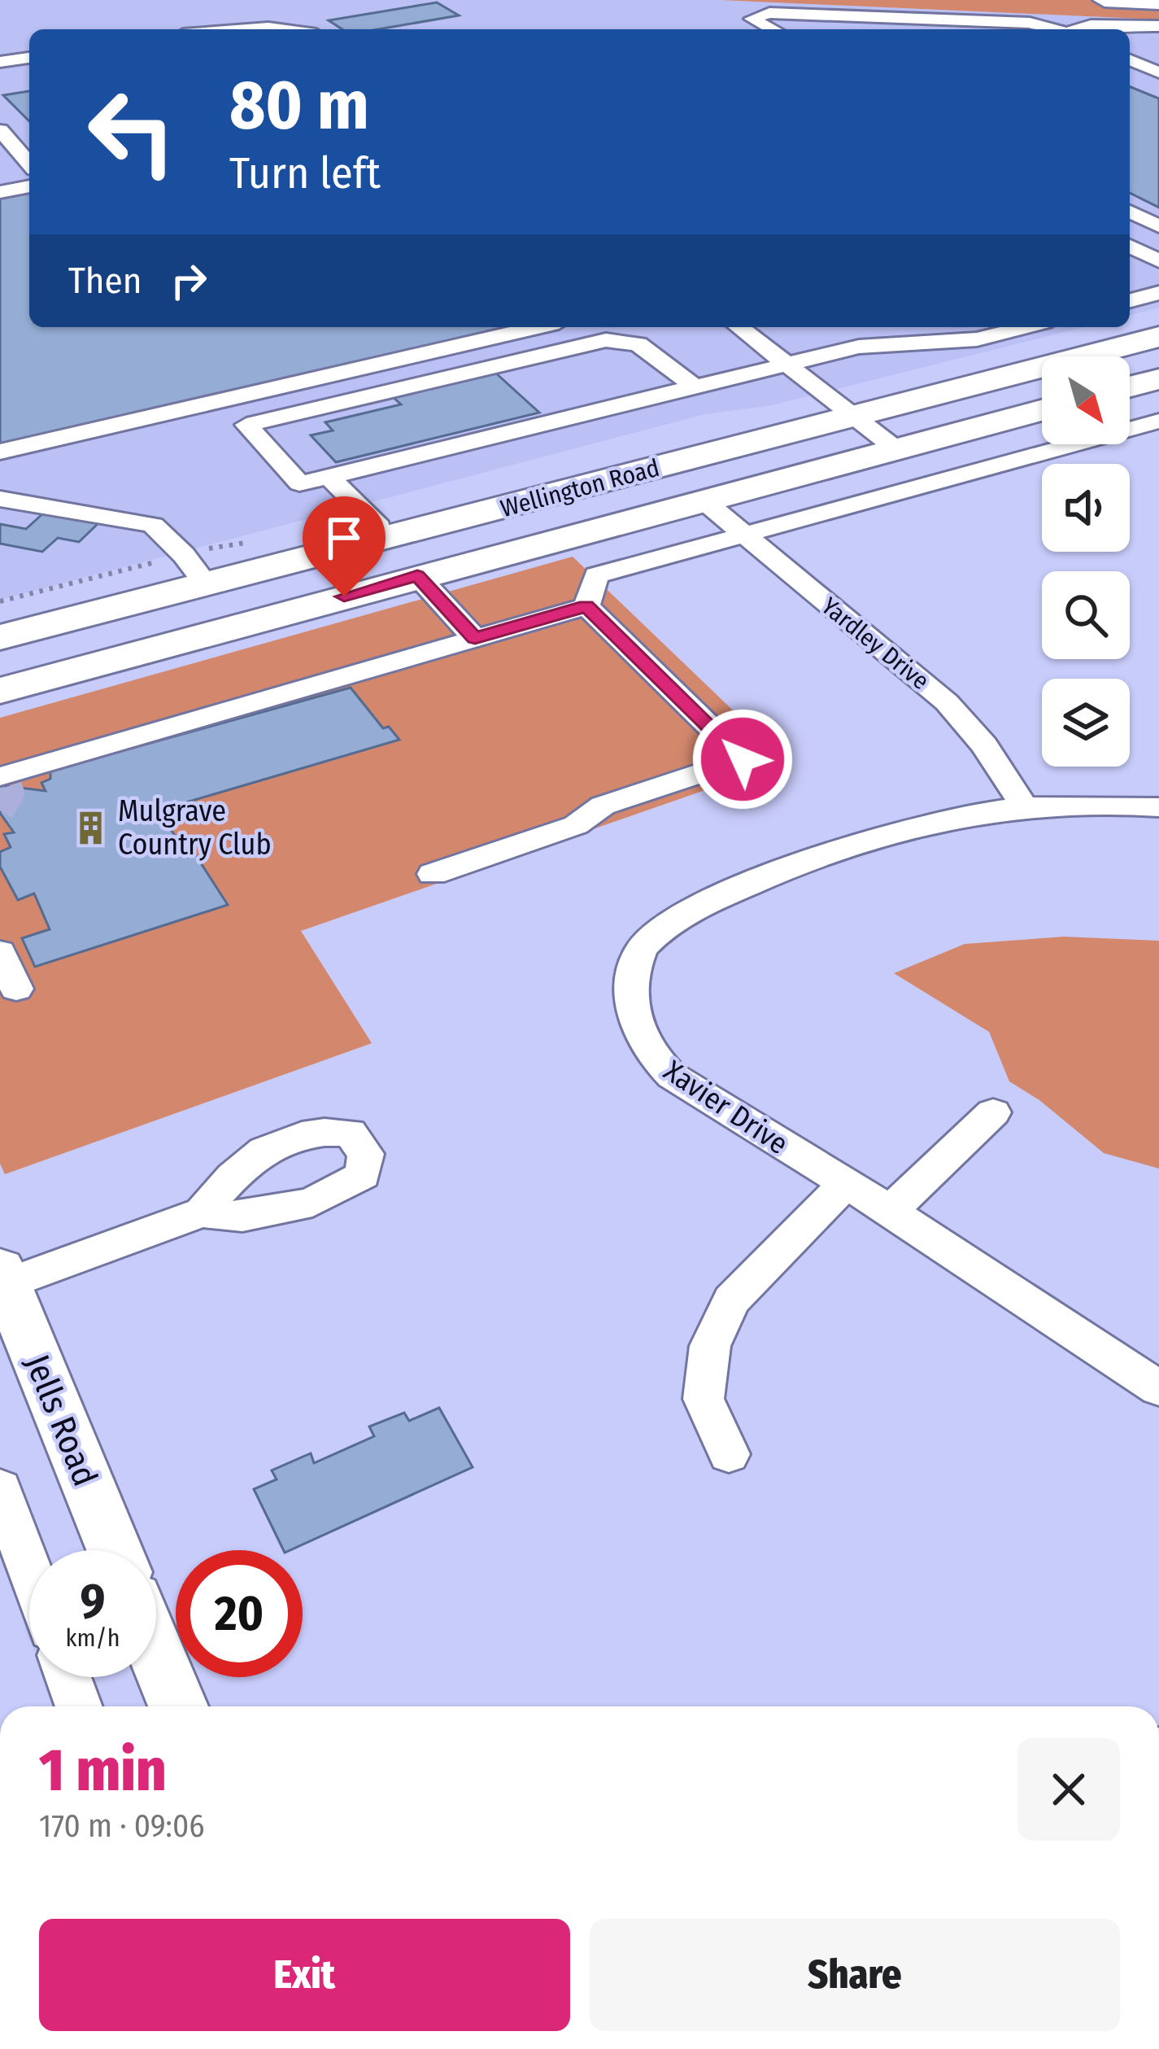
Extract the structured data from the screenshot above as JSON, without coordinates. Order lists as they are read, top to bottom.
{
  "streets": {
    "highway": ["Wellington Road"],
    "main road": ["Jells Road"],
    "street": ["Yardley Drive", "Xavier Drive"]
  },
  "crossings": [
    ["Wellington Road", "Yardley Drive"],
    ["Yardley Drive", "Xavier Drive"]
  ],
  "places": {
    "building": ["Mulgrave Country Club"]
  },
  "north": "bottom right",
  "page": {
    "turn": ["80 m", "Turn left"],
    "then": "Then",
    "speed": "9 km/h",
    "limit": "20",
    "heading": ["1 min", "170 m · 09:06"],
    "buttons": ["Exit", "Share"]
  }
}
